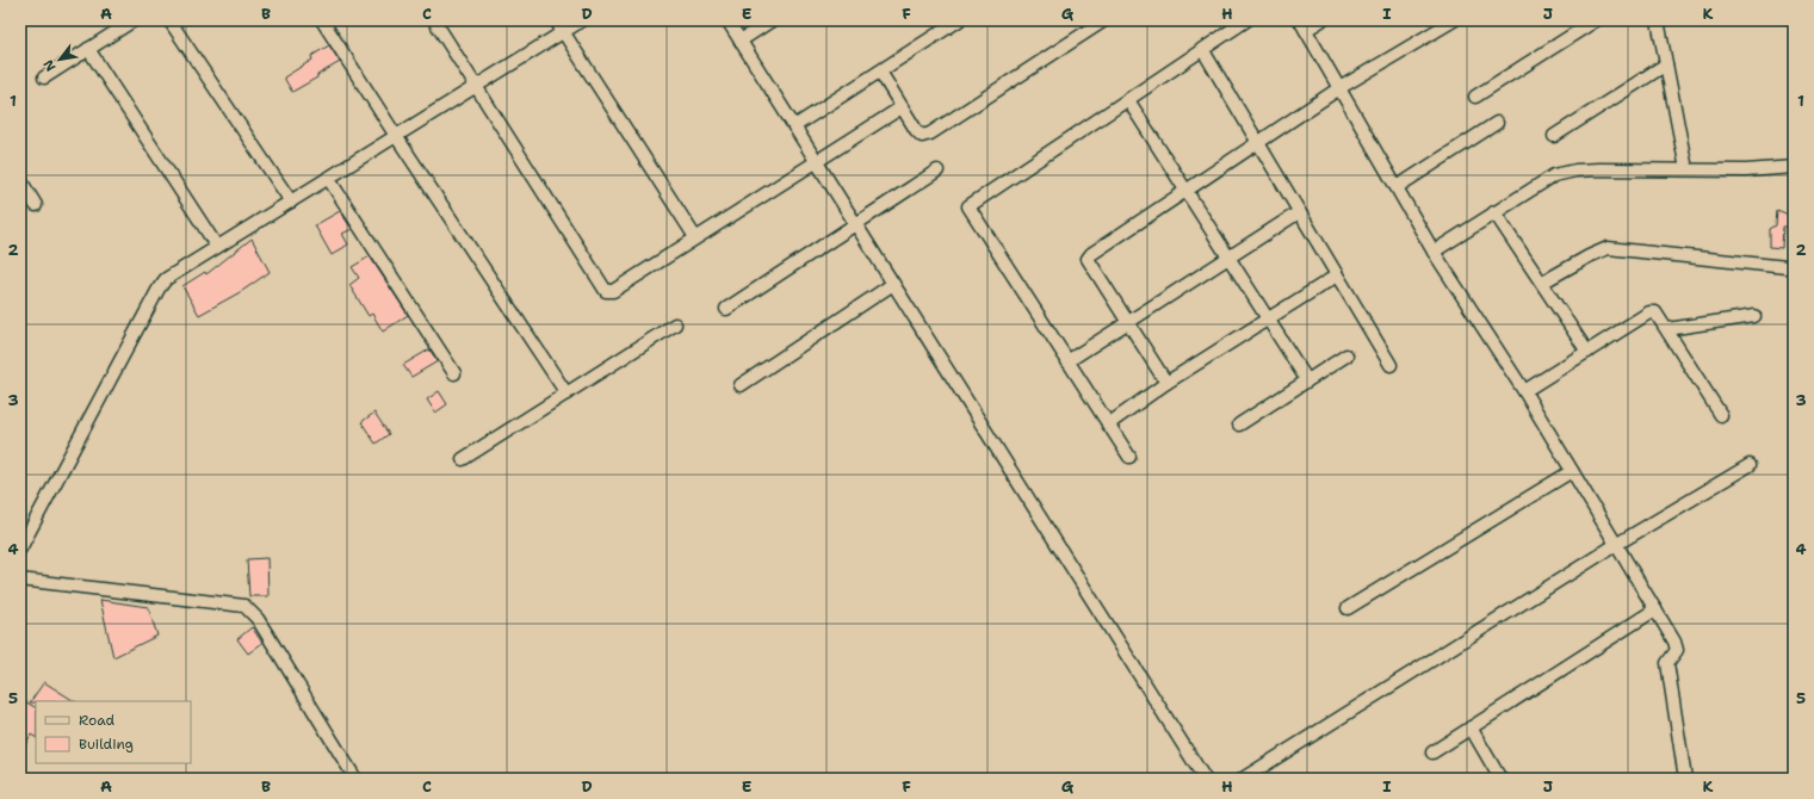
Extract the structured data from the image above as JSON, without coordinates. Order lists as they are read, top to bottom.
{
  "legend": ["Road", "Building"],
  "north": "bottom left",
  "grid": {
    "columns": [
      "A",
      "B",
      "C",
      "D",
      "E",
      "F",
      "G",
      "H",
      "I",
      "J",
      "K"
    ],
    "rows": [
      "1",
      "2",
      "3",
      "4",
      "5"
    ]
  }
}
